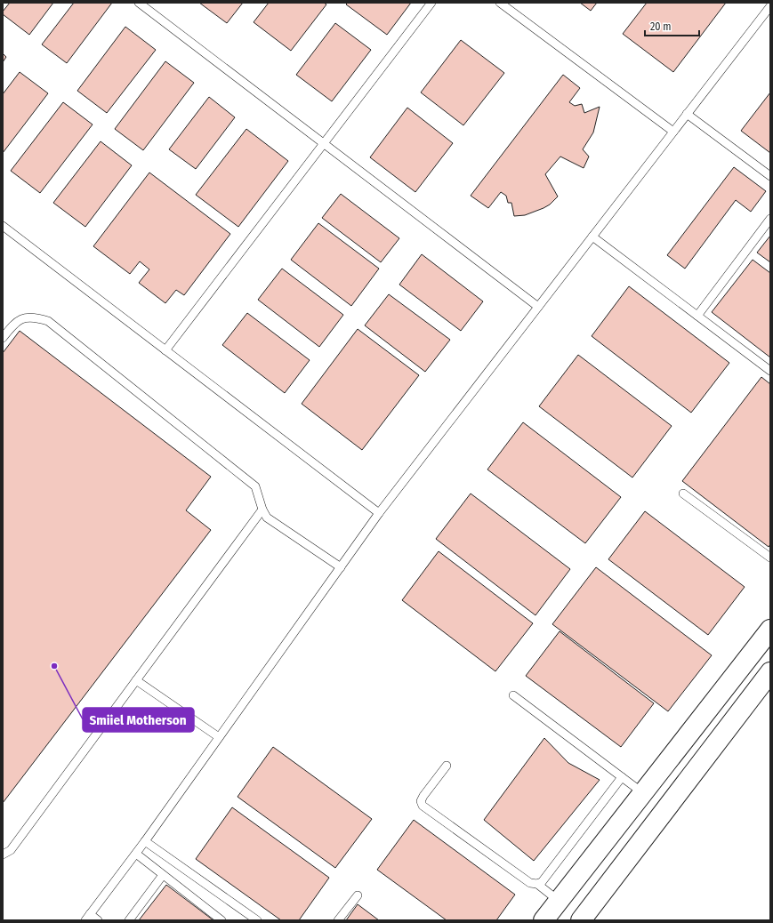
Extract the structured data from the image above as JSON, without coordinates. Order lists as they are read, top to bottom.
{
  "places": ["Smiiel Motherson"],
  "scale_bar": "20 m"
}
